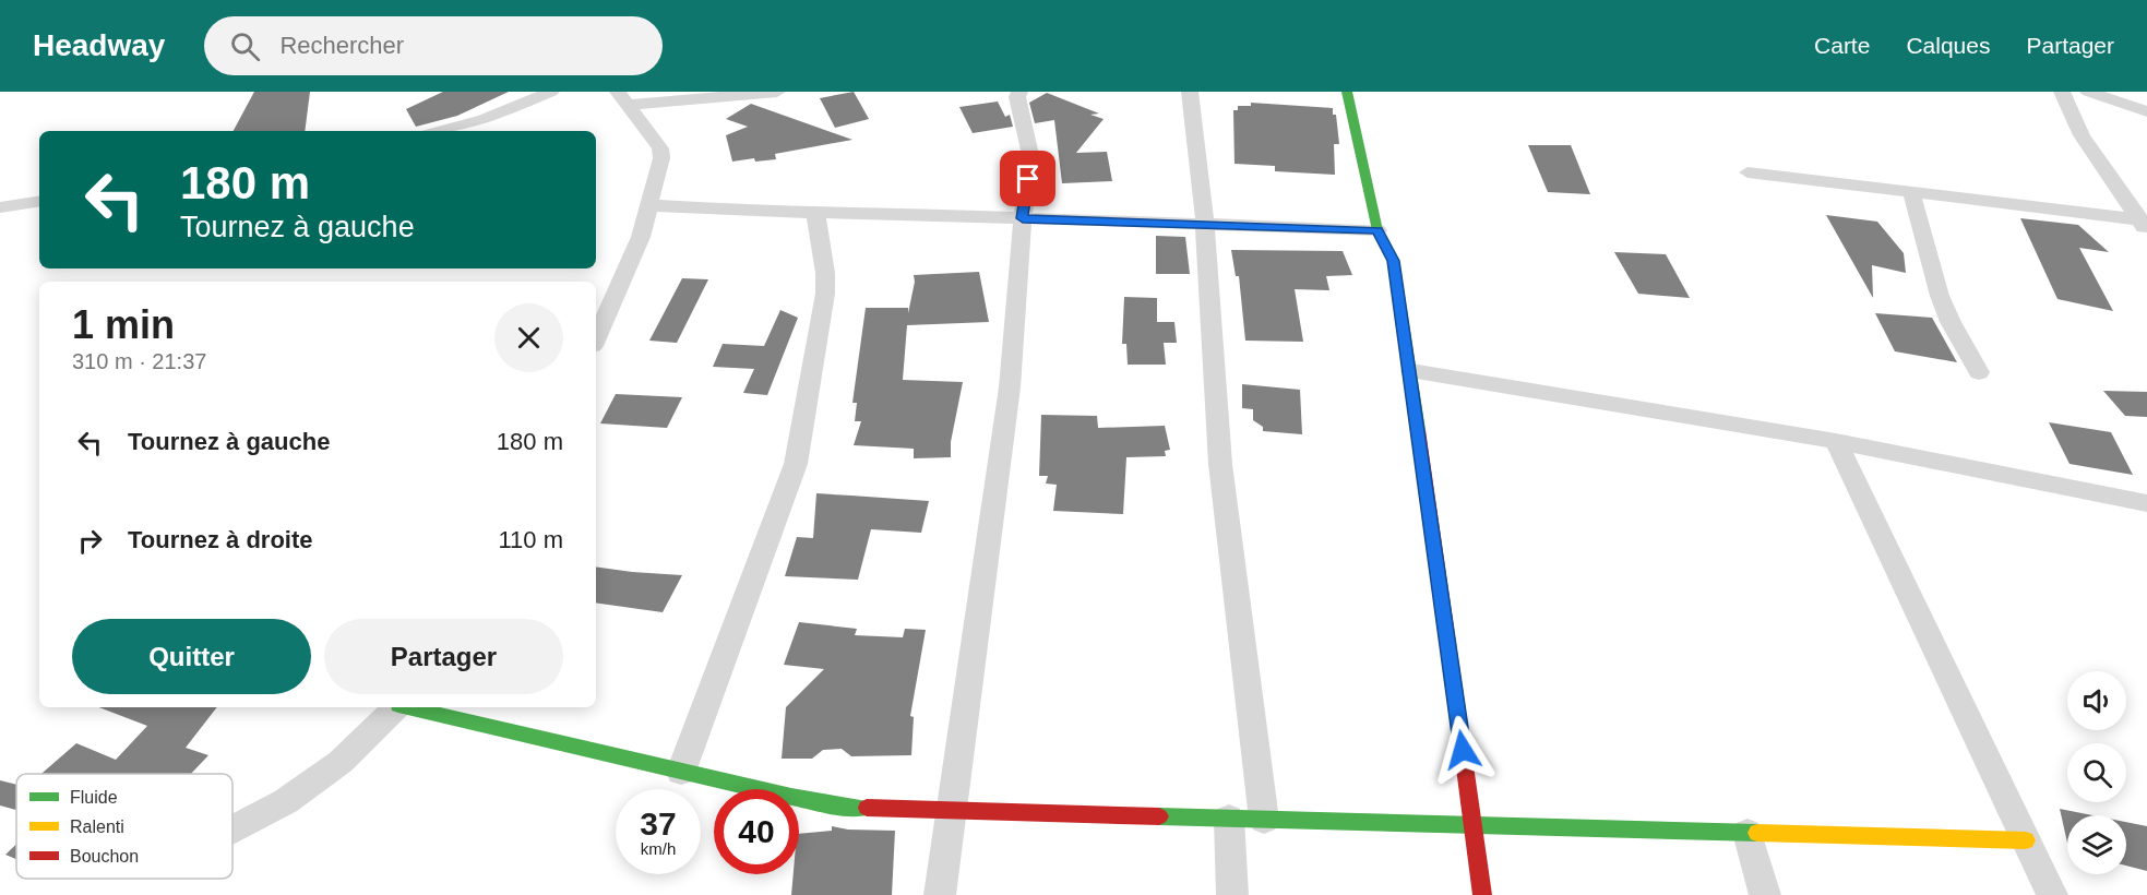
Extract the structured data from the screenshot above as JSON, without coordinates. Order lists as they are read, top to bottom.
{
  "legend": ["Fluide", "Ralenti", "Bouchon"],
  "page": {
    "header": "Headway",
    "search": "Rechercher",
    "nav": ["Carte", "Calques", "Partager"],
    "turn": ["180 m", "Tournez à gauche"],
    "heading": ["1 min", "310 m · 21:37"],
    "list": [
      {
        "name": "Tournez à gauche",
        "value": "180 m"
      },
      {
        "name": "Tournez à droite",
        "value": "110 m"
      }
    ],
    "buttons": ["Quitter", "Partager"],
    "speed": "37 km/h",
    "limit": "40"
  }
}
